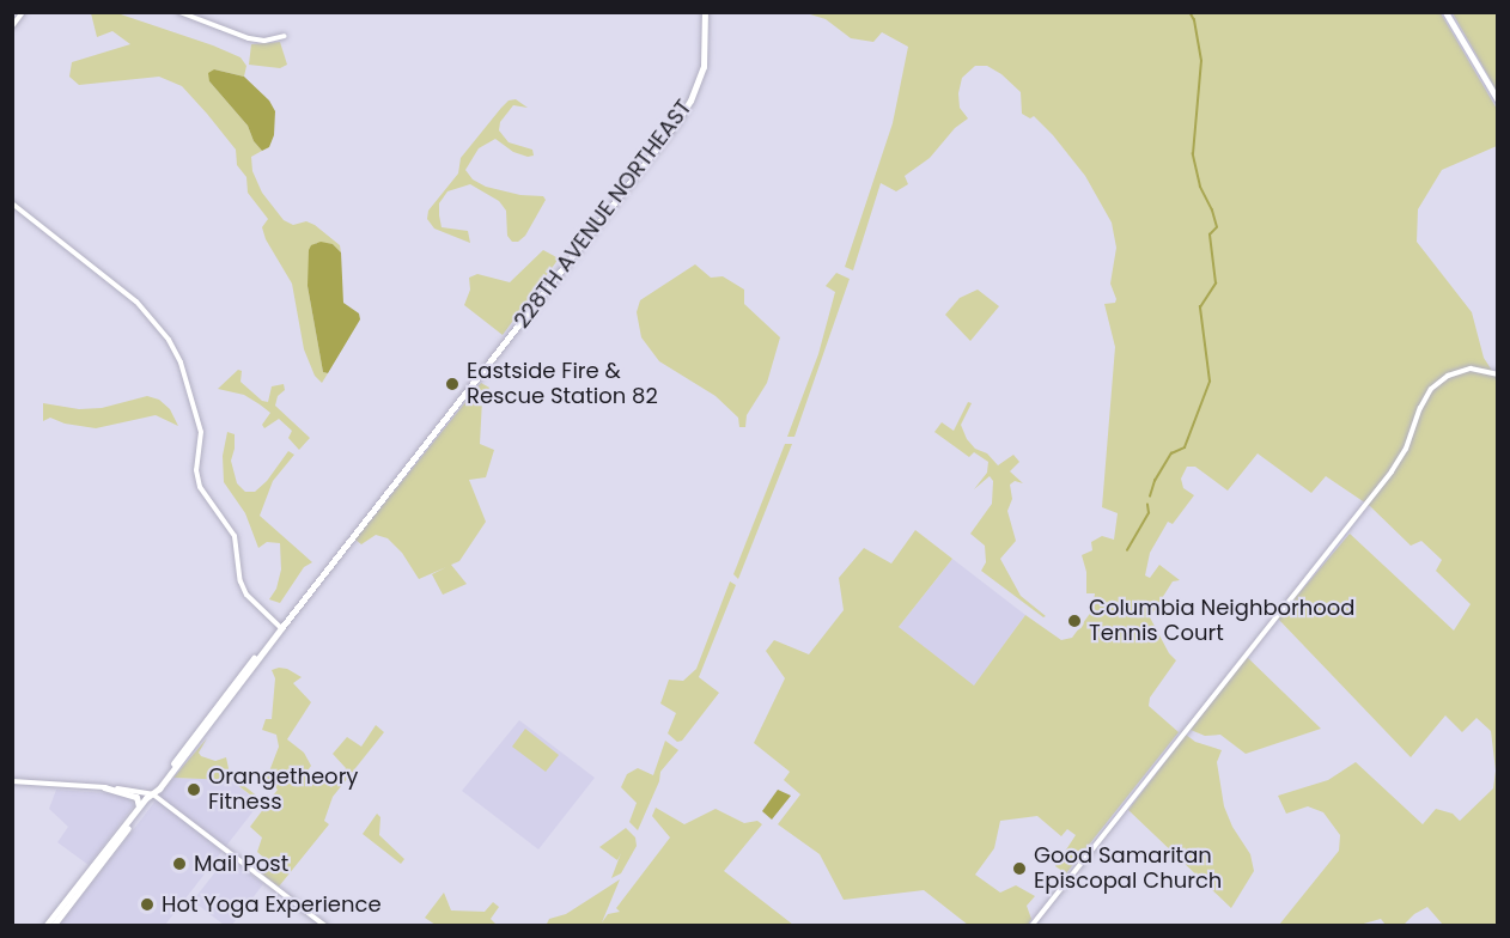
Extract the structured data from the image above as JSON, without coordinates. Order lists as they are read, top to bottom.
{
  "streets": {
    "main road": ["228TH AVENUE NORTHEAST"]
  },
  "places": [
    "Eastside Fire & Rescue Station 82",
    "Columbia Neighborhood Tennis Court",
    "Orangetheory Fitness",
    "Mail Post",
    "Good Samaritan Episcopal Church",
    "Hot Yoga Experience"
  ]
}
